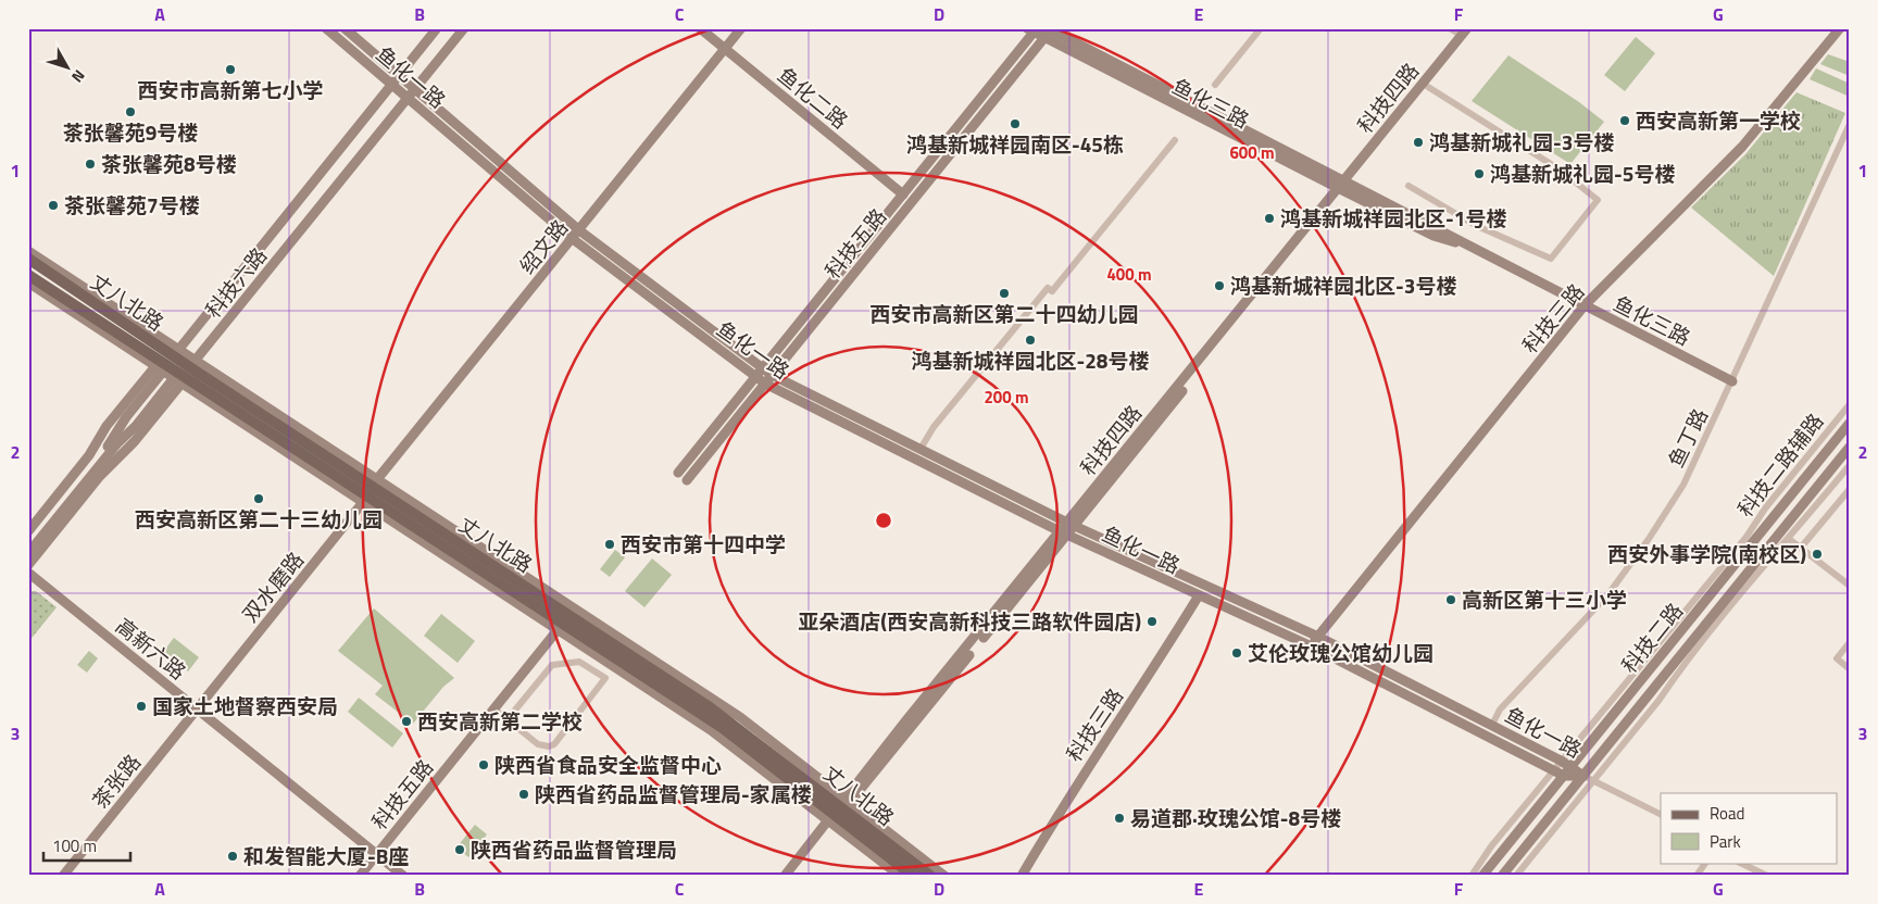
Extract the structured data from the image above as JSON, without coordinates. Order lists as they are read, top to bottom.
{
  "streets": {
    "main road": ["丈八北路"],
    "street": [
      "鱼化一路",
      "鱼化二路",
      "科技四路",
      "鱼化三路",
      "科技五路",
      "绍文路",
      "科技六路",
      "科技三路",
      "鱼丁路",
      "科技二路辅路",
      "双水磨路",
      "科技二路",
      "高新六路",
      "茶张路"
    ]
  },
  "crossings": [
    ["鱼化一路", "科技四路"],
    ["鱼化一路", "科技五路"],
    ["鱼化一路", "绍文路"],
    ["鱼化一路", "科技六路"],
    ["鱼化一路", "科技三路"],
    ["鱼化一路", "鱼丁路"],
    ["鱼化一路", "科技二路辅路"],
    ["鱼化一路", "科技二路"],
    ["鱼化二路", "科技五路"],
    ["鱼化二路", "绍文路"],
    ["科技四路", "鱼化三路"],
    ["科技四路", "丈八北路"],
    ["鱼化三路", "科技五路"],
    ["鱼化三路", "科技三路"],
    ["鱼化三路", "鱼丁路"],
    ["科技五路", "丈八北路"],
    ["科技五路", "高新六路"],
    ["绍文路", "丈八北路"],
    ["绍文路", "双水磨路"],
    ["科技六路", "丈八北路"],
    ["丈八北路", "双水磨路"],
    ["双水磨路", "高新六路"],
    ["双水磨路", "茶张路"],
    ["高新六路", "茶张路"]
  ],
  "places": [
    "西安市高新第七小学",
    "茶张馨苑9号楼",
    "西安高新第一学校",
    "鸿基新城祥园南区-45栋",
    "鸿基新城礼园-3号楼",
    "茶张馨苑8号楼",
    "鸿基新城礼园-5号楼",
    "茶张馨苑7号楼",
    "鸿基新城祥园北区-1号楼",
    "鸿基新城祥园北区-3号楼",
    "西安市高新区第二十四幼儿园",
    "鸿基新城祥园北区-28号楼",
    "西安高新区第二十三幼儿园",
    "西安市第十四中学",
    "西安外事学院(南校区)",
    "高新区第十三小学",
    "亚朵酒店(西安高新科技三路软件园店)",
    "艾伦玫瑰公馆幼儿园",
    "国家土地督察西安局",
    "西安高新第二学校",
    "陕西省食品安全监督中心",
    "陕西省药品监督管理局-家属楼",
    "易道郡·玫瑰公馆-8号楼",
    "陕西省药品监督管理局",
    "和发智能大厦-B座"
  ],
  "legend": ["Road", "Park"],
  "scale_bar": "100 m",
  "north": "bottom right",
  "grid": {
    "columns": [
      "A",
      "B",
      "C",
      "D",
      "E",
      "F",
      "G"
    ],
    "rows": ["1", "2", "3"]
  },
  "rings": ["600 m", "400 m", "200 m"]
}
